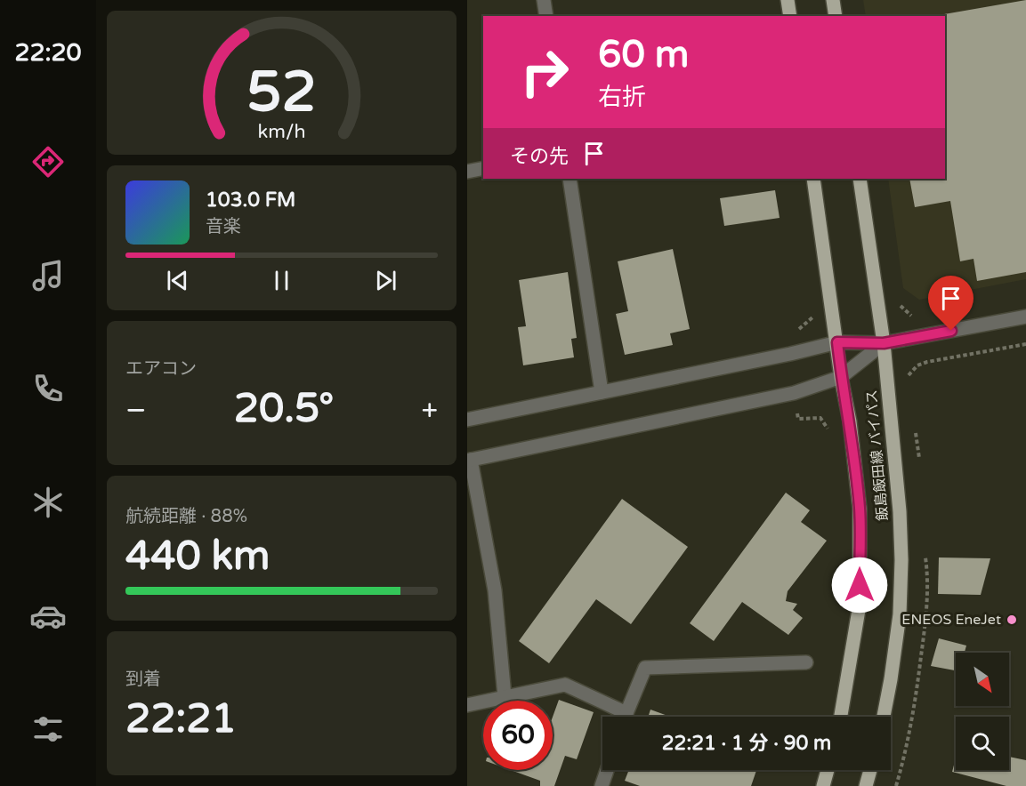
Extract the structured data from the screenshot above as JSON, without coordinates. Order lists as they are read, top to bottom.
{
  "streets": {
    "main road": ["飯島飯田線 バイパス"]
  },
  "places": ["ENEOS EneJet"],
  "north": "bottom right",
  "page": {
    "tabs": "22:20",
    "turn": ["60 m", "右折"],
    "then": "その先",
    "song": ["103.0 FM", "音楽"],
    "tile": [
      "エアコン",
      ["航続距離 · 88%", "440 km"],
      ["到着", "22:21"]
    ],
    "heat": ["−", "20.5°", "+"],
    "limit": "60",
    "trip": "22:21 · 1 分 · 90 m",
    "gauge": ["52", "km/h"]
  }
}
